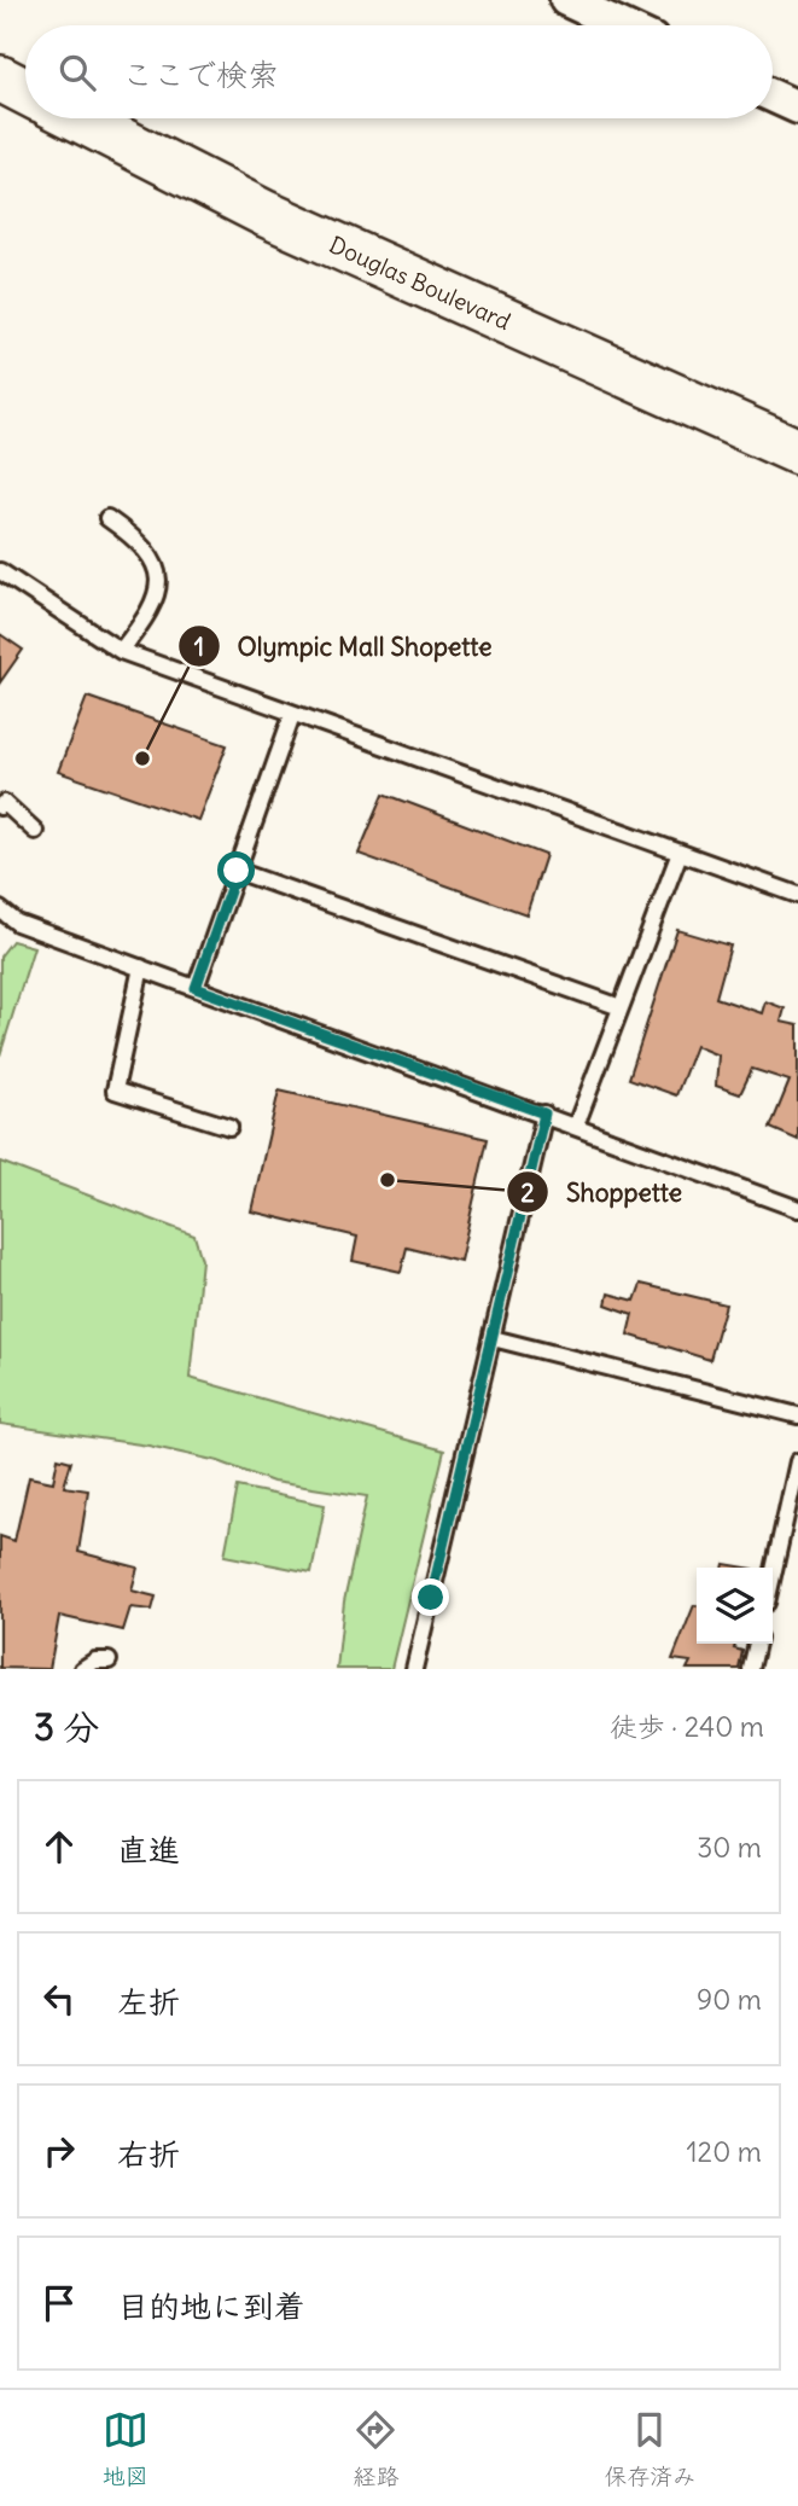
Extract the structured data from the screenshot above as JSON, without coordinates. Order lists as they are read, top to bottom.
{
  "streets": {
    "street": ["Douglas Boulevard"]
  },
  "places": ["Olympic Mall Shopette", "Shoppette"],
  "page": {
    "search": "ここで検索",
    "heading": ["3 分", "徒歩 · 240 m"],
    "list": [
      ["直進", "30 m"],
      ["左折", "90 m"],
      ["右折", "120 m"],
      "目的地に到着"
    ],
    "nav": ["地図", "経路", "保存済み"]
  }
}
